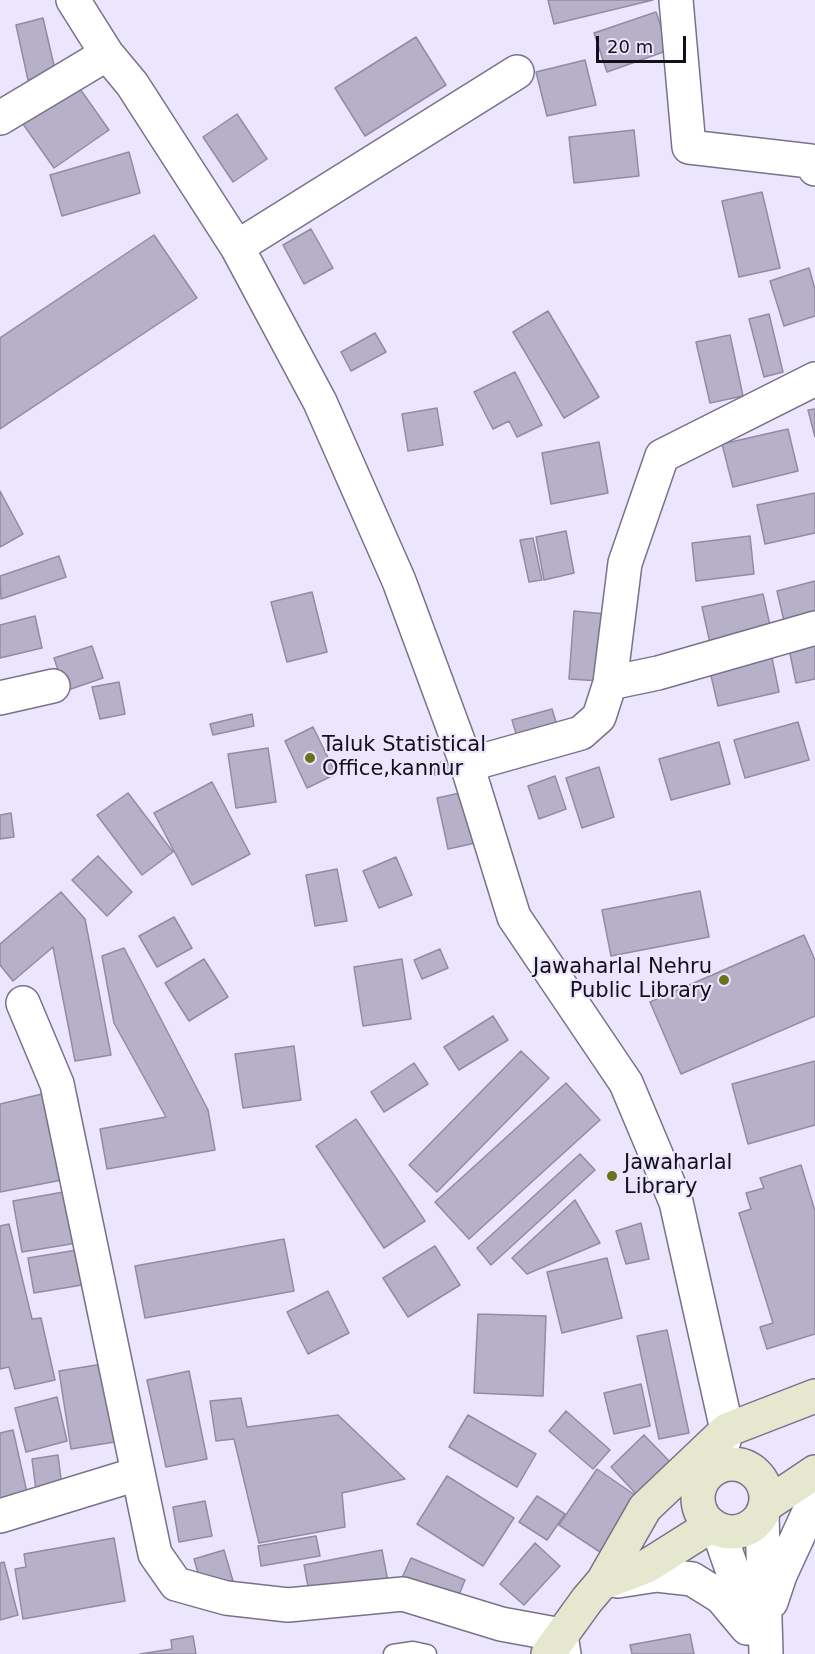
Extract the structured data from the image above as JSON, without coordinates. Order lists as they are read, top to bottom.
{
  "places": ["Taluk Statistical Office,kannur", "Jawaharlal Nehru Public Library", "Jawaharlal Library"],
  "scale_bar": "20 m"
}
